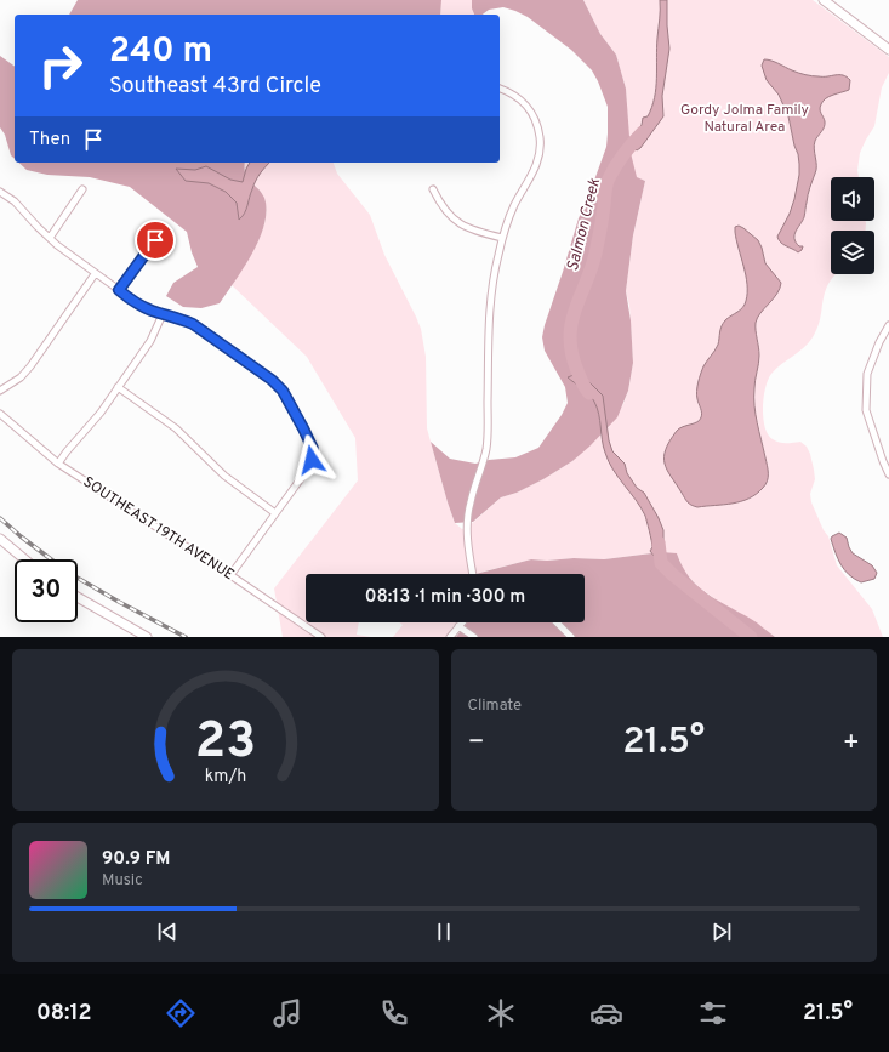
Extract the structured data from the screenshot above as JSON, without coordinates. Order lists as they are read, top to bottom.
{
  "streets": {
    "street": ["SOUTHEAST 19TH AVENUE"]
  },
  "water": ["Salmon Creek"],
  "parks": ["Gordy Jolma Family Natural Area"],
  "page": {
    "turn": ["240 m", "Southeast 43rd Circle"],
    "then": "Then",
    "limit": "30",
    "trip": "08:13 · 1 min · 300 m",
    "tile": "Climate",
    "heat": ["−", "21.5°", "+"],
    "song": ["90.9 FM", "Music"],
    "tabs": ["08:12", "21.5°"],
    "gauge": ["23", "km/h"]
  }
}
